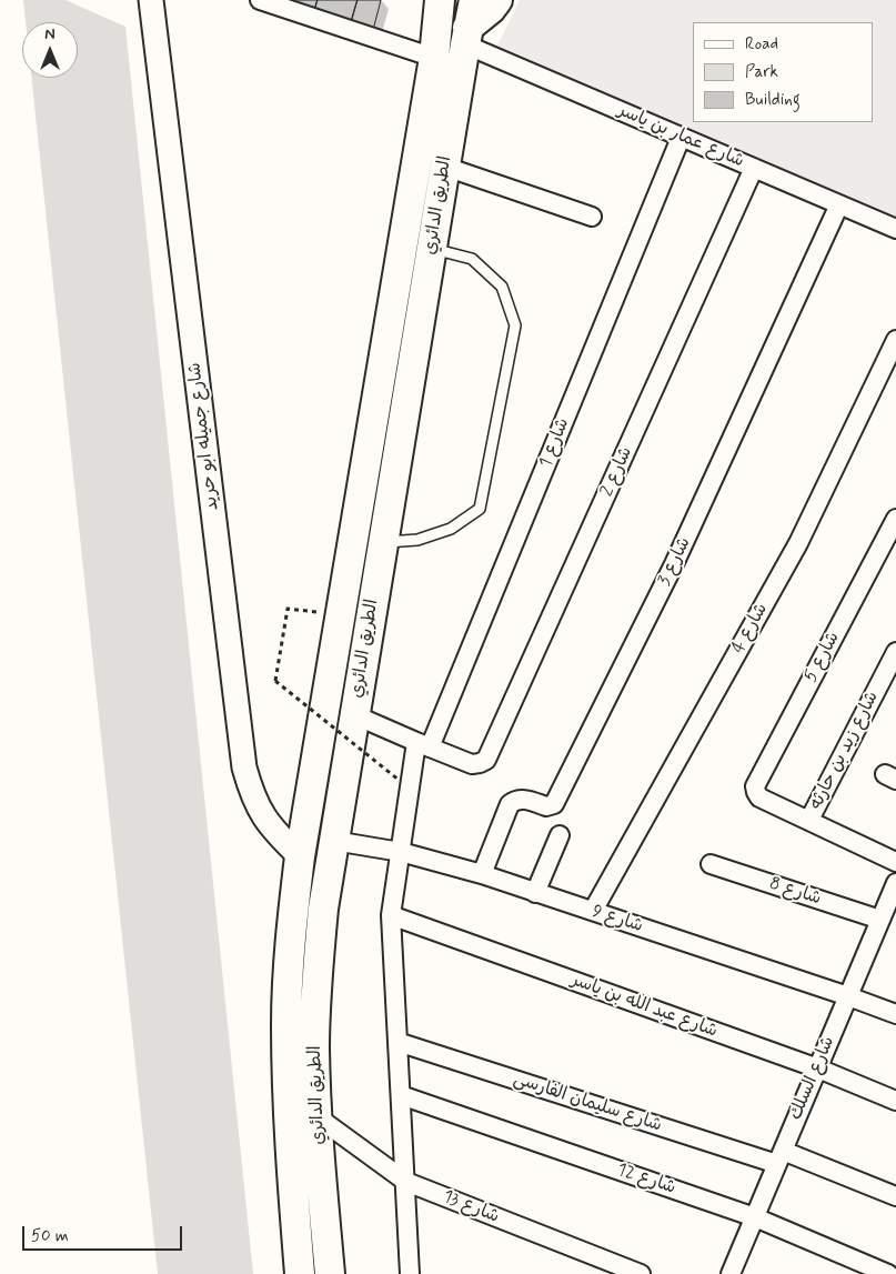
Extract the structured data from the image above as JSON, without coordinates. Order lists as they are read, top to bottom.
{
  "streets": {
    "main road": ["الطريق الدائري"],
    "street": [
      "شارع عمار بن ياسر",
      "شارع جميله ابو حريد",
      "شارع 1",
      "شارع 2",
      "شارع 3",
      "شارع 4",
      "شارع 5",
      "شارع زيد بن حارثه",
      "شارع 8",
      "شارع 9",
      "شارع عبد الله بن ياسر",
      "شارع السلك",
      "شارع سليمان الفارسى",
      "شارع 12",
      "شارع 13"
    ]
  },
  "crossings": [
    ["شارع عمار بن ياسر", "الطريق الدائري"],
    ["شارع عمار بن ياسر", "شارع 1"],
    ["شارع عمار بن ياسر", "شارع 2"],
    ["شارع عمار بن ياسر", "شارع 3"],
    ["الطريق الدائري", "شارع جميله ابو حريد"],
    ["الطريق الدائري", "شارع 9"],
    ["الطريق الدائري", "شارع 13"],
    ["شارع 1", "شارع 2"],
    ["شارع 1", "شارع 9"],
    ["شارع 1", "شارع عبد الله بن ياسر"],
    ["شارع 1", "شارع سليمان الفارسى"],
    ["شارع 1", "شارع 12"],
    ["شارع 1", "شارع 13"],
    ["شارع 3", "شارع 9"],
    ["شارع 4", "شارع 9"],
    ["شارع 5", "شارع زيد بن حارثه"],
    ["شارع 8", "شارع السلك"],
    ["شارع 9", "شارع السلك"],
    ["شارع عبد الله بن ياسر", "شارع السلك"],
    ["شارع السلك", "شارع سليمان الفارسى"],
    ["شارع السلك", "شارع 12"]
  ],
  "legend": ["Road", "Park", "Building"],
  "scale_bar": "50 m",
  "north": "top"
}
